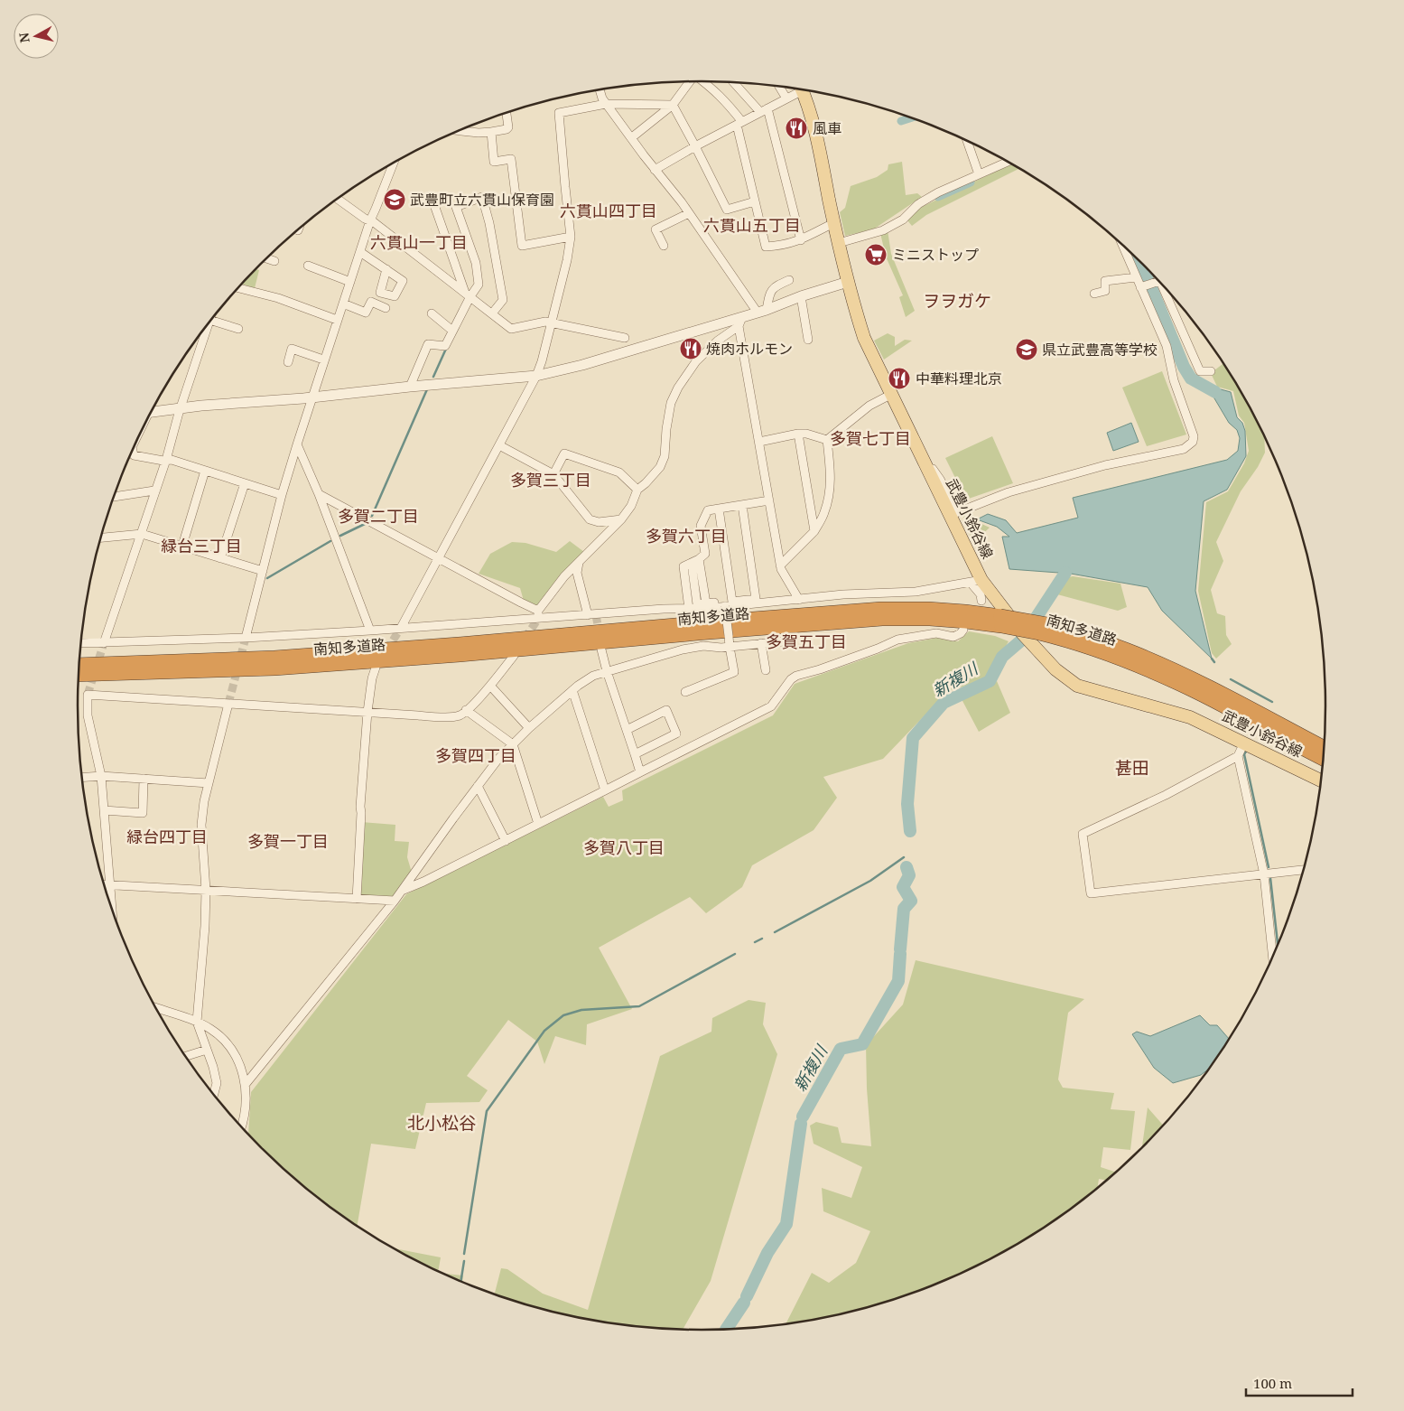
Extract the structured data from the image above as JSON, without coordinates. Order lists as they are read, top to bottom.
{
  "streets": {
    "highway": ["南知多道路"],
    "main road": ["武豊小鈴谷線"]
  },
  "crossings": [
    ["武豊小鈴谷線", "南知多道路"]
  ],
  "districts": [
    "六貫山四丁目",
    "六貫山五丁目",
    "六貫山一丁目",
    "ヲヲガケ",
    "多賀七丁目",
    "多賀三丁目",
    "多賀二丁目",
    "多賀六丁目",
    "緑台三丁目",
    "多賀五丁目",
    "多賀四丁目",
    "甚田",
    "緑台四丁目",
    "多賀一丁目",
    "多賀八丁目",
    "北小松谷"
  ],
  "water": ["新複川"],
  "places": {
    "restaurant": ["風車", "焼肉ホルモン", "中華料理北京"],
    "school or university": ["武豊町立六貫山保育園", "県立武豊高等学校"],
    "supermarket": ["ミニストップ"]
  },
  "scale_bar": "100 m",
  "north": "left"
}
